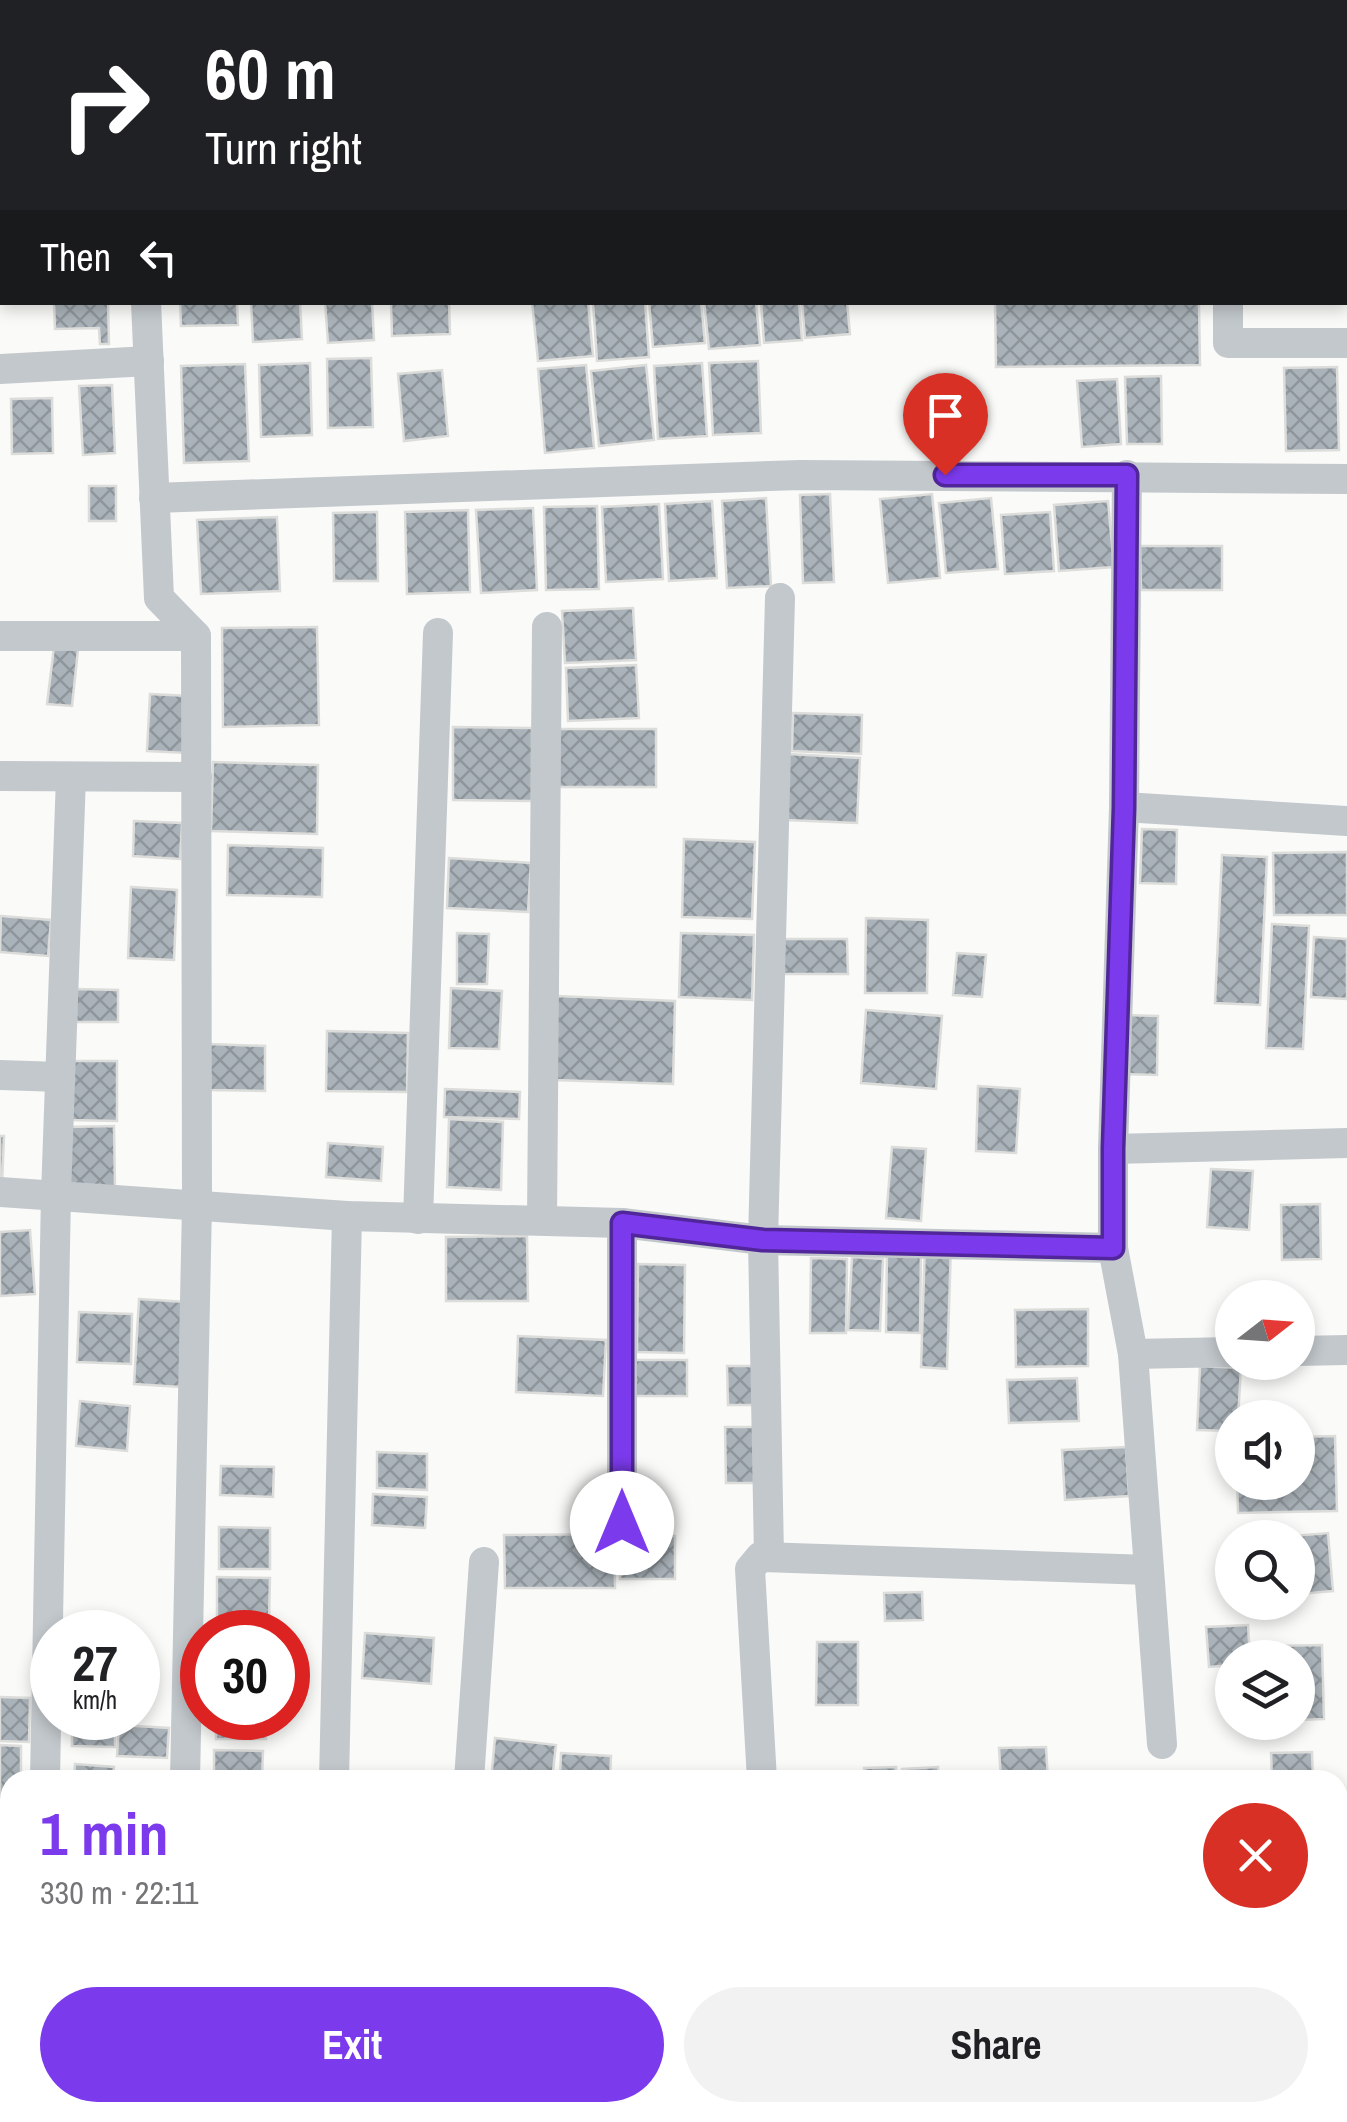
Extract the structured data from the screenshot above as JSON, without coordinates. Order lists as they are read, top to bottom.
{
  "north": "right",
  "page": {
    "turn": ["60 m", "Turn right"],
    "then": "Then",
    "speed": "27 km/h",
    "limit": "30",
    "heading": ["1 min", "330 m · 22:11"],
    "buttons": ["Exit", "Share"]
  }
}
